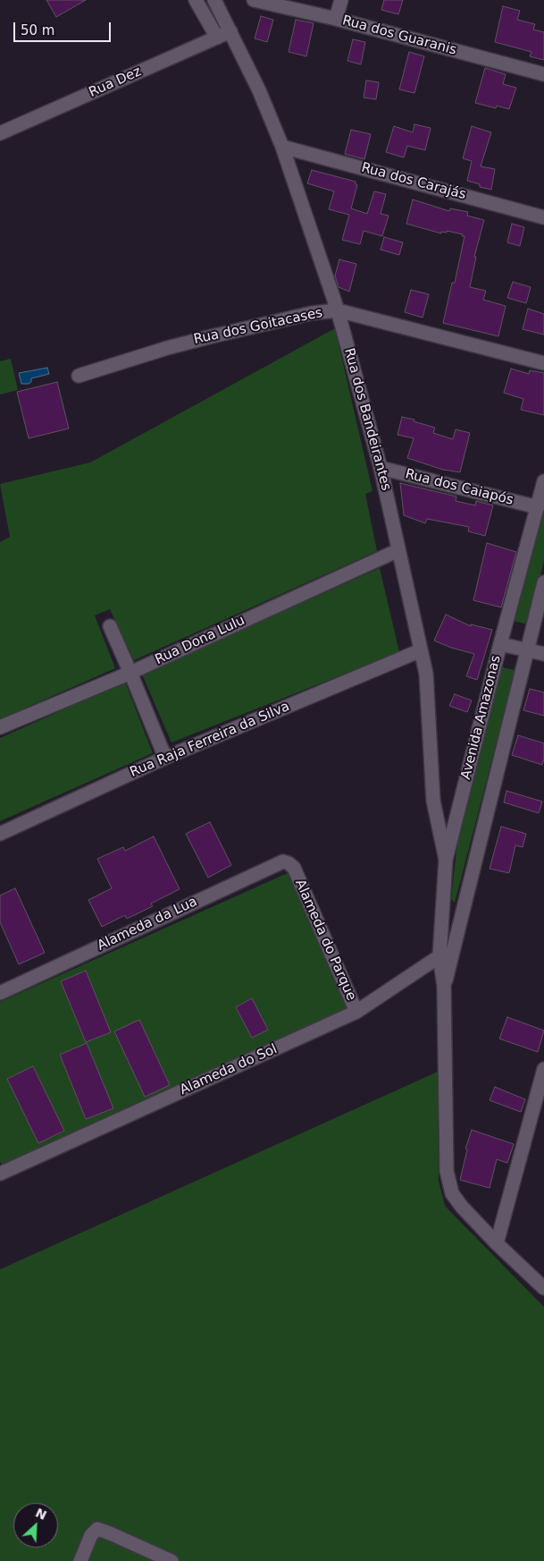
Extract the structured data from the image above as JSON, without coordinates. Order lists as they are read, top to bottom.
{
  "streets": {
    "street": [
      "Rua dos Guaranis",
      "Rua Dez",
      "Rua dos Carajás",
      "Rua dos Goitacases",
      "Rua dos Bandeirantes",
      "Rua dos Caiapós",
      "Rua Dona Lulu",
      "Avenida Amazonas",
      "Rua Raja Ferreira da Silva",
      "Alameda da Lua",
      "Alameda do Parque",
      "Alameda do Sol"
    ]
  },
  "crossings": [
    ["Rua Dez", "Rua dos Bandeirantes"],
    ["Rua dos Carajás", "Rua dos Bandeirantes"],
    ["Rua dos Goitacases", "Rua dos Bandeirantes"],
    ["Rua dos Bandeirantes", "Rua dos Caiapós"],
    ["Rua dos Bandeirantes", "Rua Dona Lulu"],
    ["Rua dos Bandeirantes", "Avenida Amazonas"],
    ["Rua dos Bandeirantes", "Rua Raja Ferreira da Silva"],
    ["Rua dos Caiapós", "Avenida Amazonas"],
    ["Avenida Amazonas", "Alameda do Sol"],
    ["Alameda da Lua", "Alameda do Parque"],
    ["Alameda do Parque", "Alameda do Sol"]
  ],
  "scale_bar": "50 m",
  "north": "top right"
}
